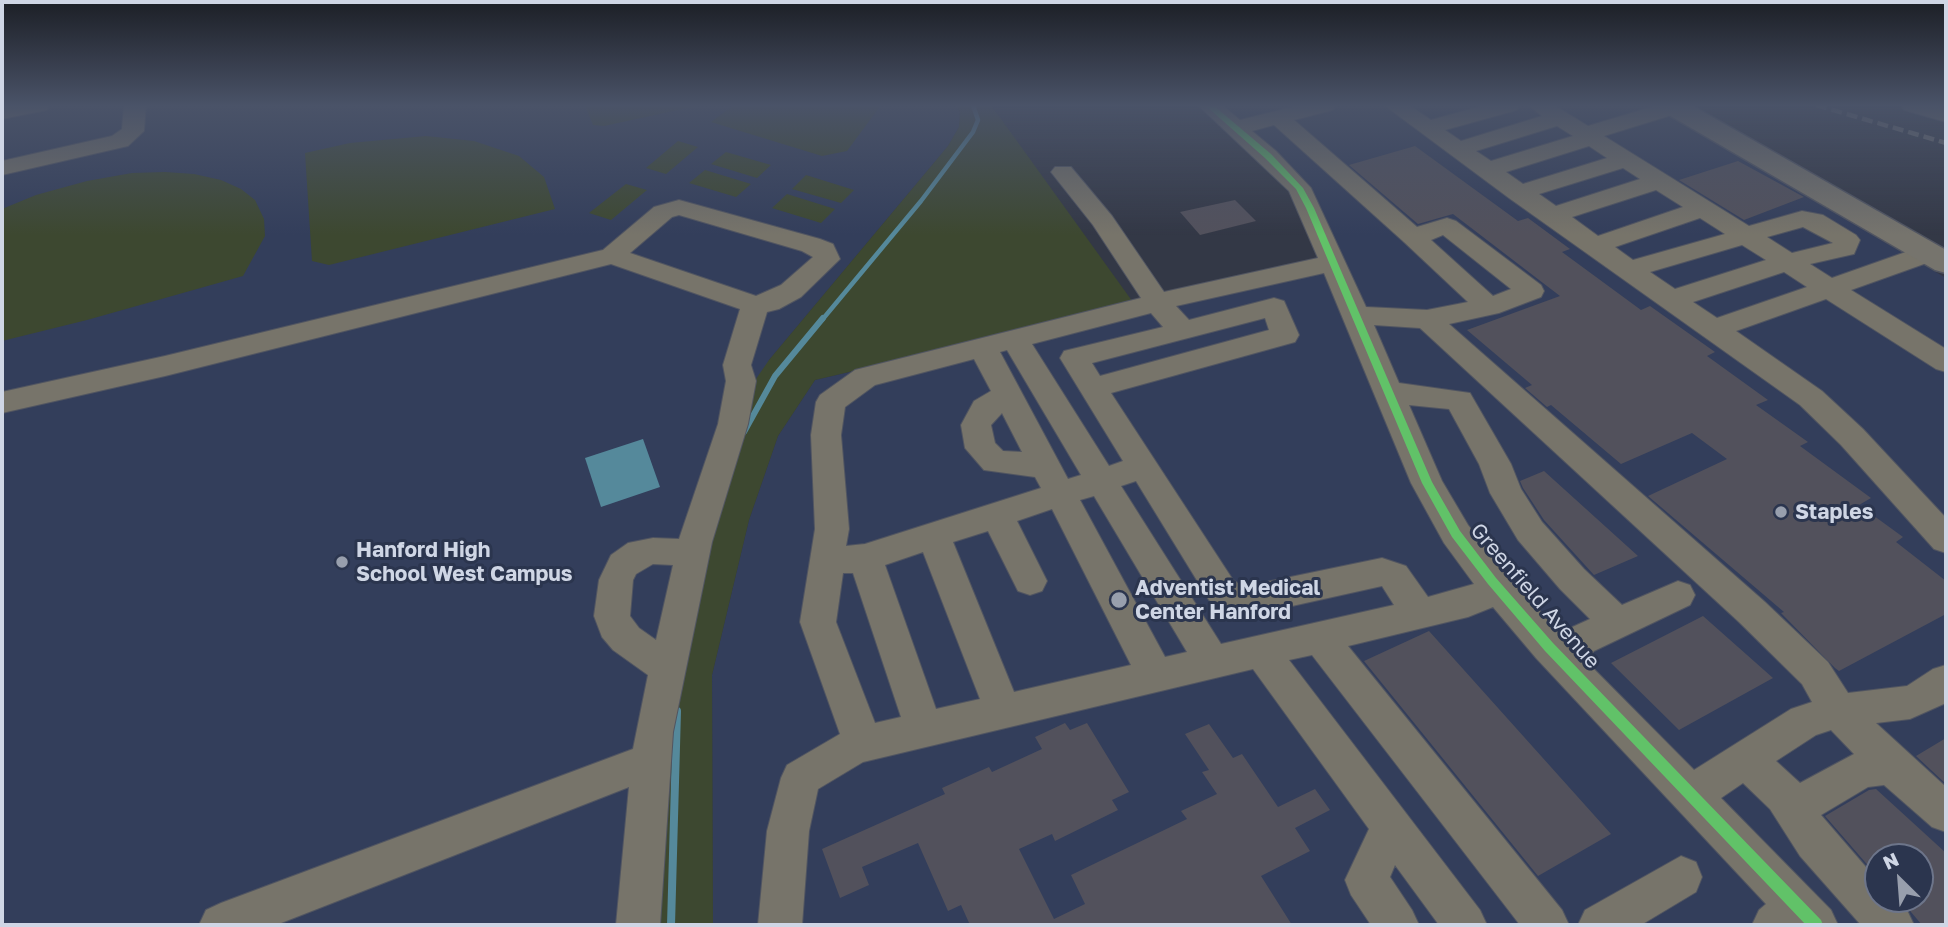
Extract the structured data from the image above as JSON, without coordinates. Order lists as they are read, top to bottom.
{
  "streets": {
    "street": ["Greenfield Avenue"]
  },
  "places": ["Staples", "Hanford High School West Campus", "Adventist Medical Center Hanford"],
  "north": "top left"
}
